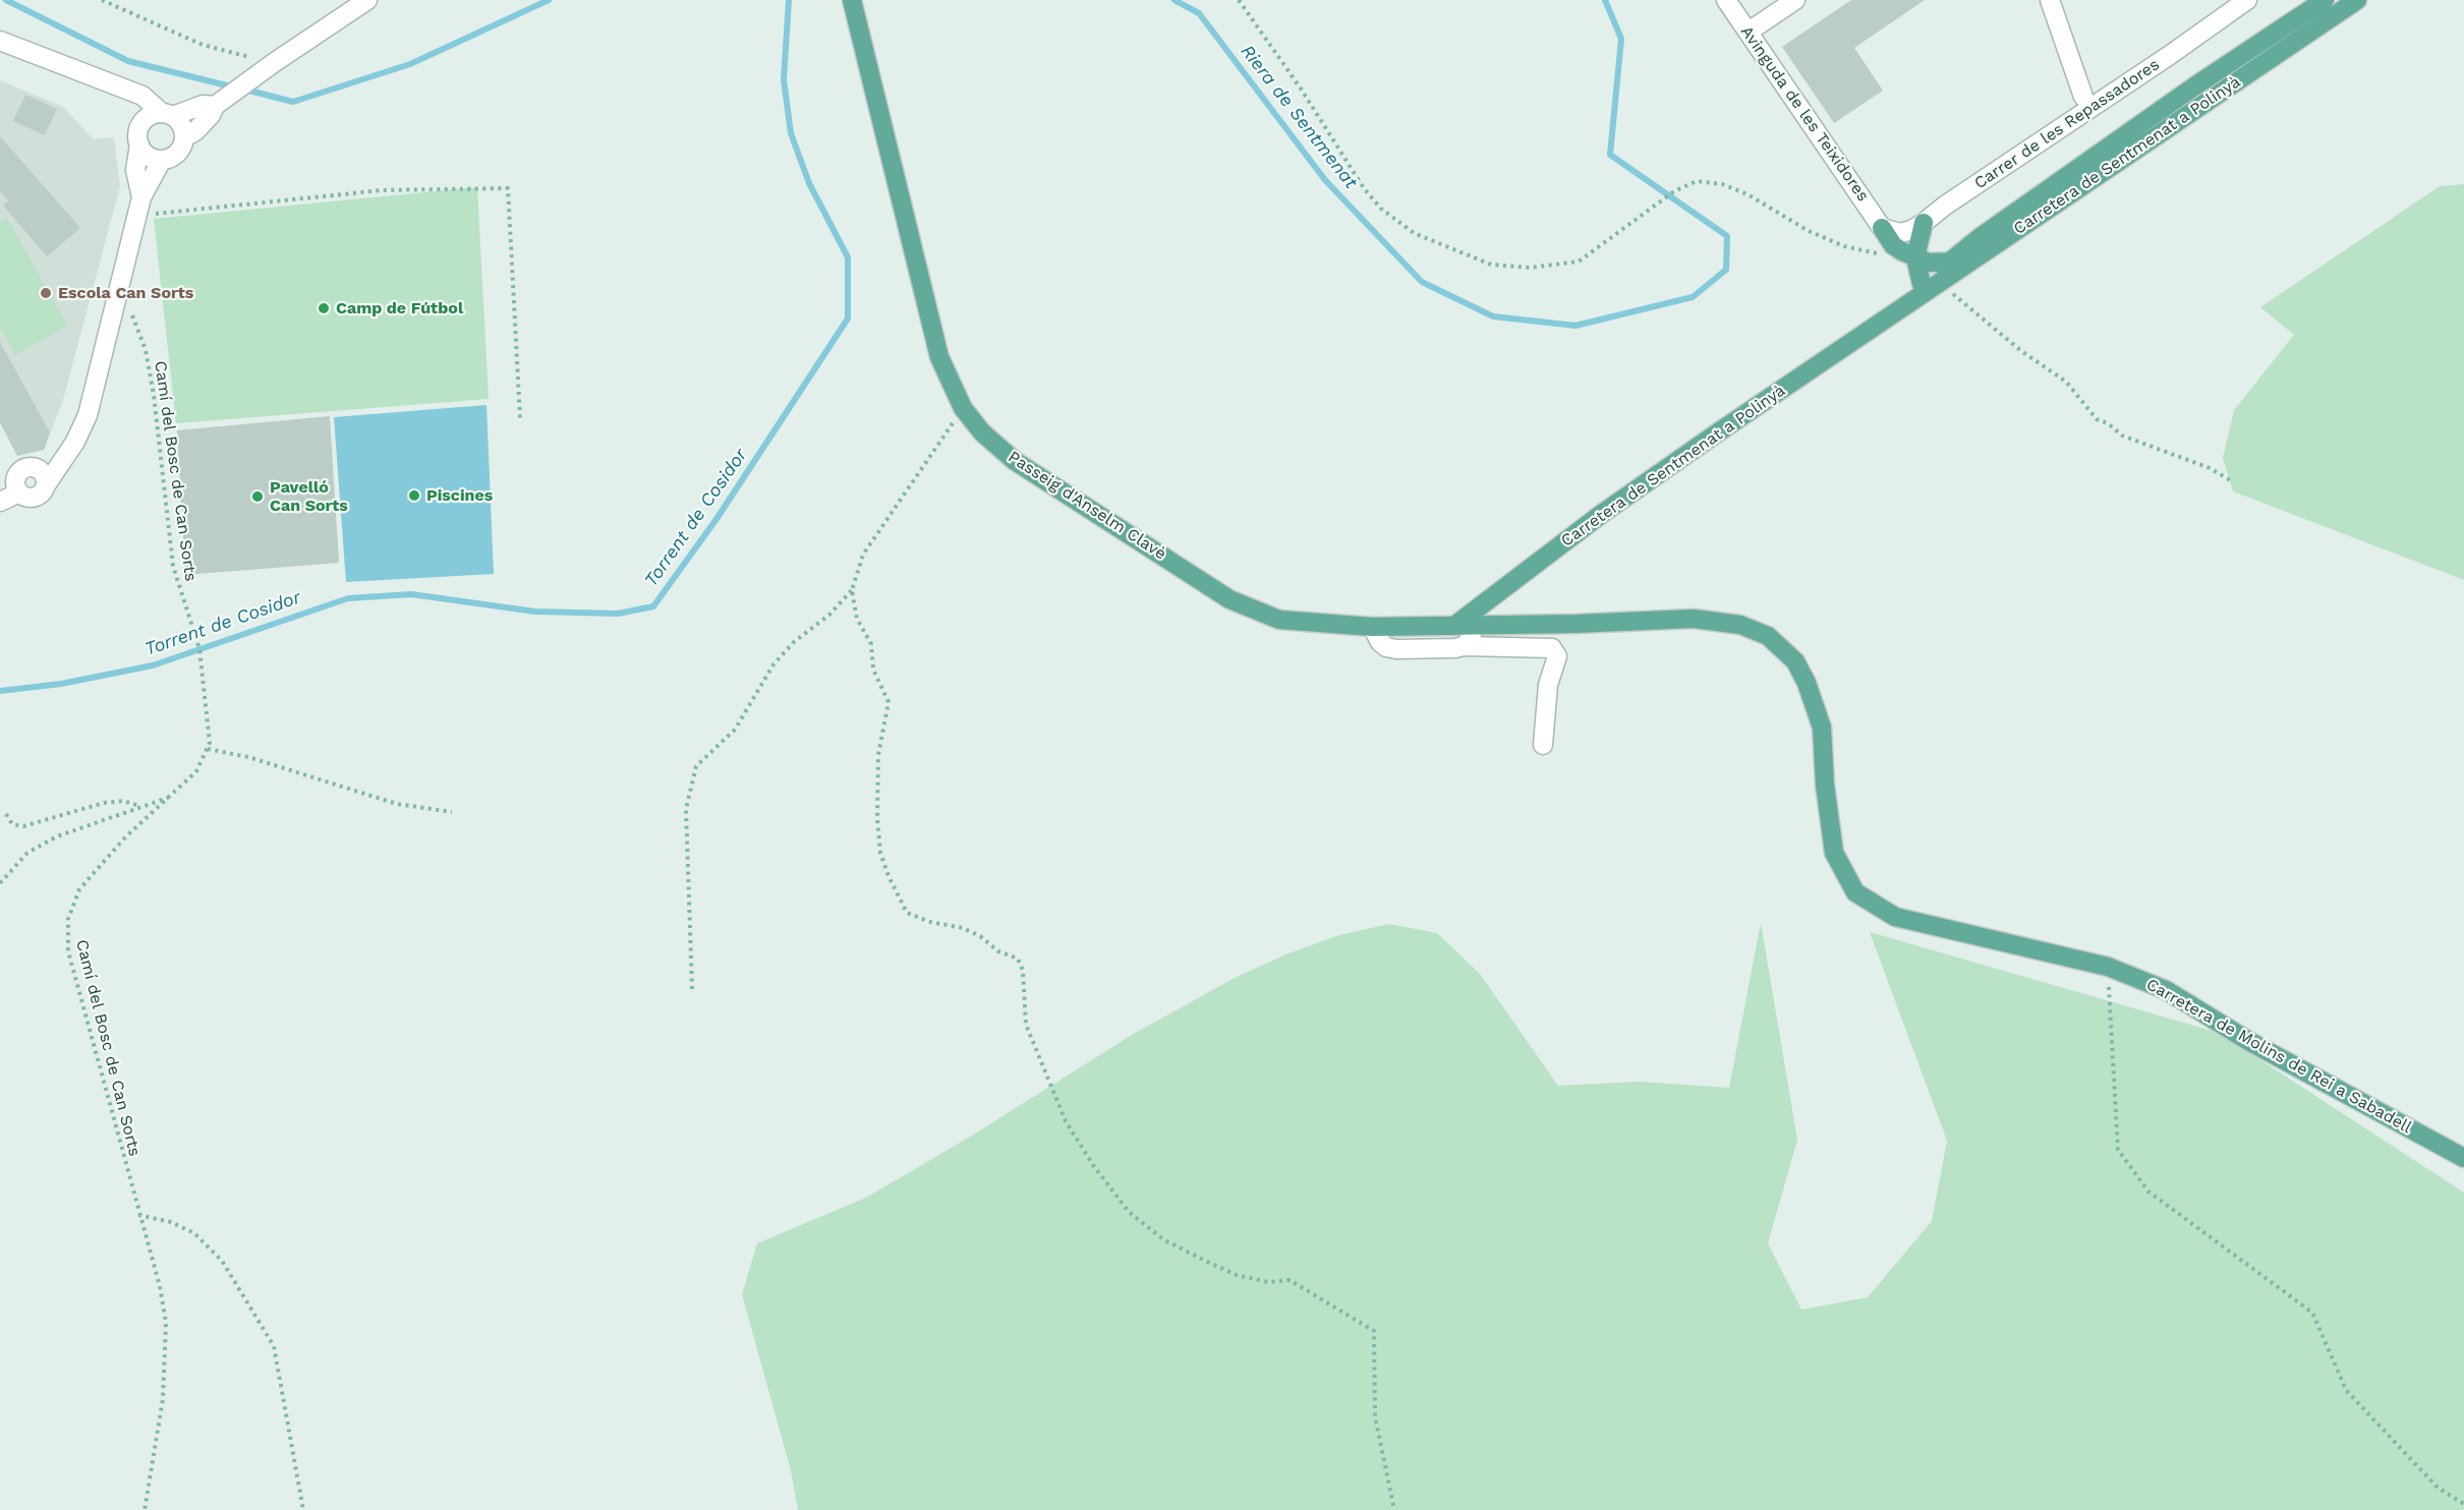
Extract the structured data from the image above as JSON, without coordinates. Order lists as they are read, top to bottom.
{
  "streets": {
    "main road": ["Carretera de Sentmenat a Polinyà", "Passeig d'Anselm Clavè", "Carretera de Molins de Rei a Sabadell"],
    "street": ["Avinguda de les Teixidores", "Carrer de les Repassadores"],
    "path": ["Camí del Bosc de Can Sorts"]
  },
  "crossings": [
    ["Avinguda de les Teixidores", "Carrer de les Repassadores"],
    ["Carretera de Sentmenat a Polinyà", "Passeig d'Anselm Clavè"],
    ["Carretera de Sentmenat a Polinyà", "Carretera de Molins de Rei a Sabadell"],
    ["Passeig d'Anselm Clavè", "Carretera de Molins de Rei a Sabadell"]
  ],
  "water": ["Riera de Sentmenat", "Torrent de Cosidor"],
  "places": [
    "Escola Can Sorts",
    "Camp de Fútbol",
    "Piscines",
    "Pavelló Can Sorts"
  ]
}
